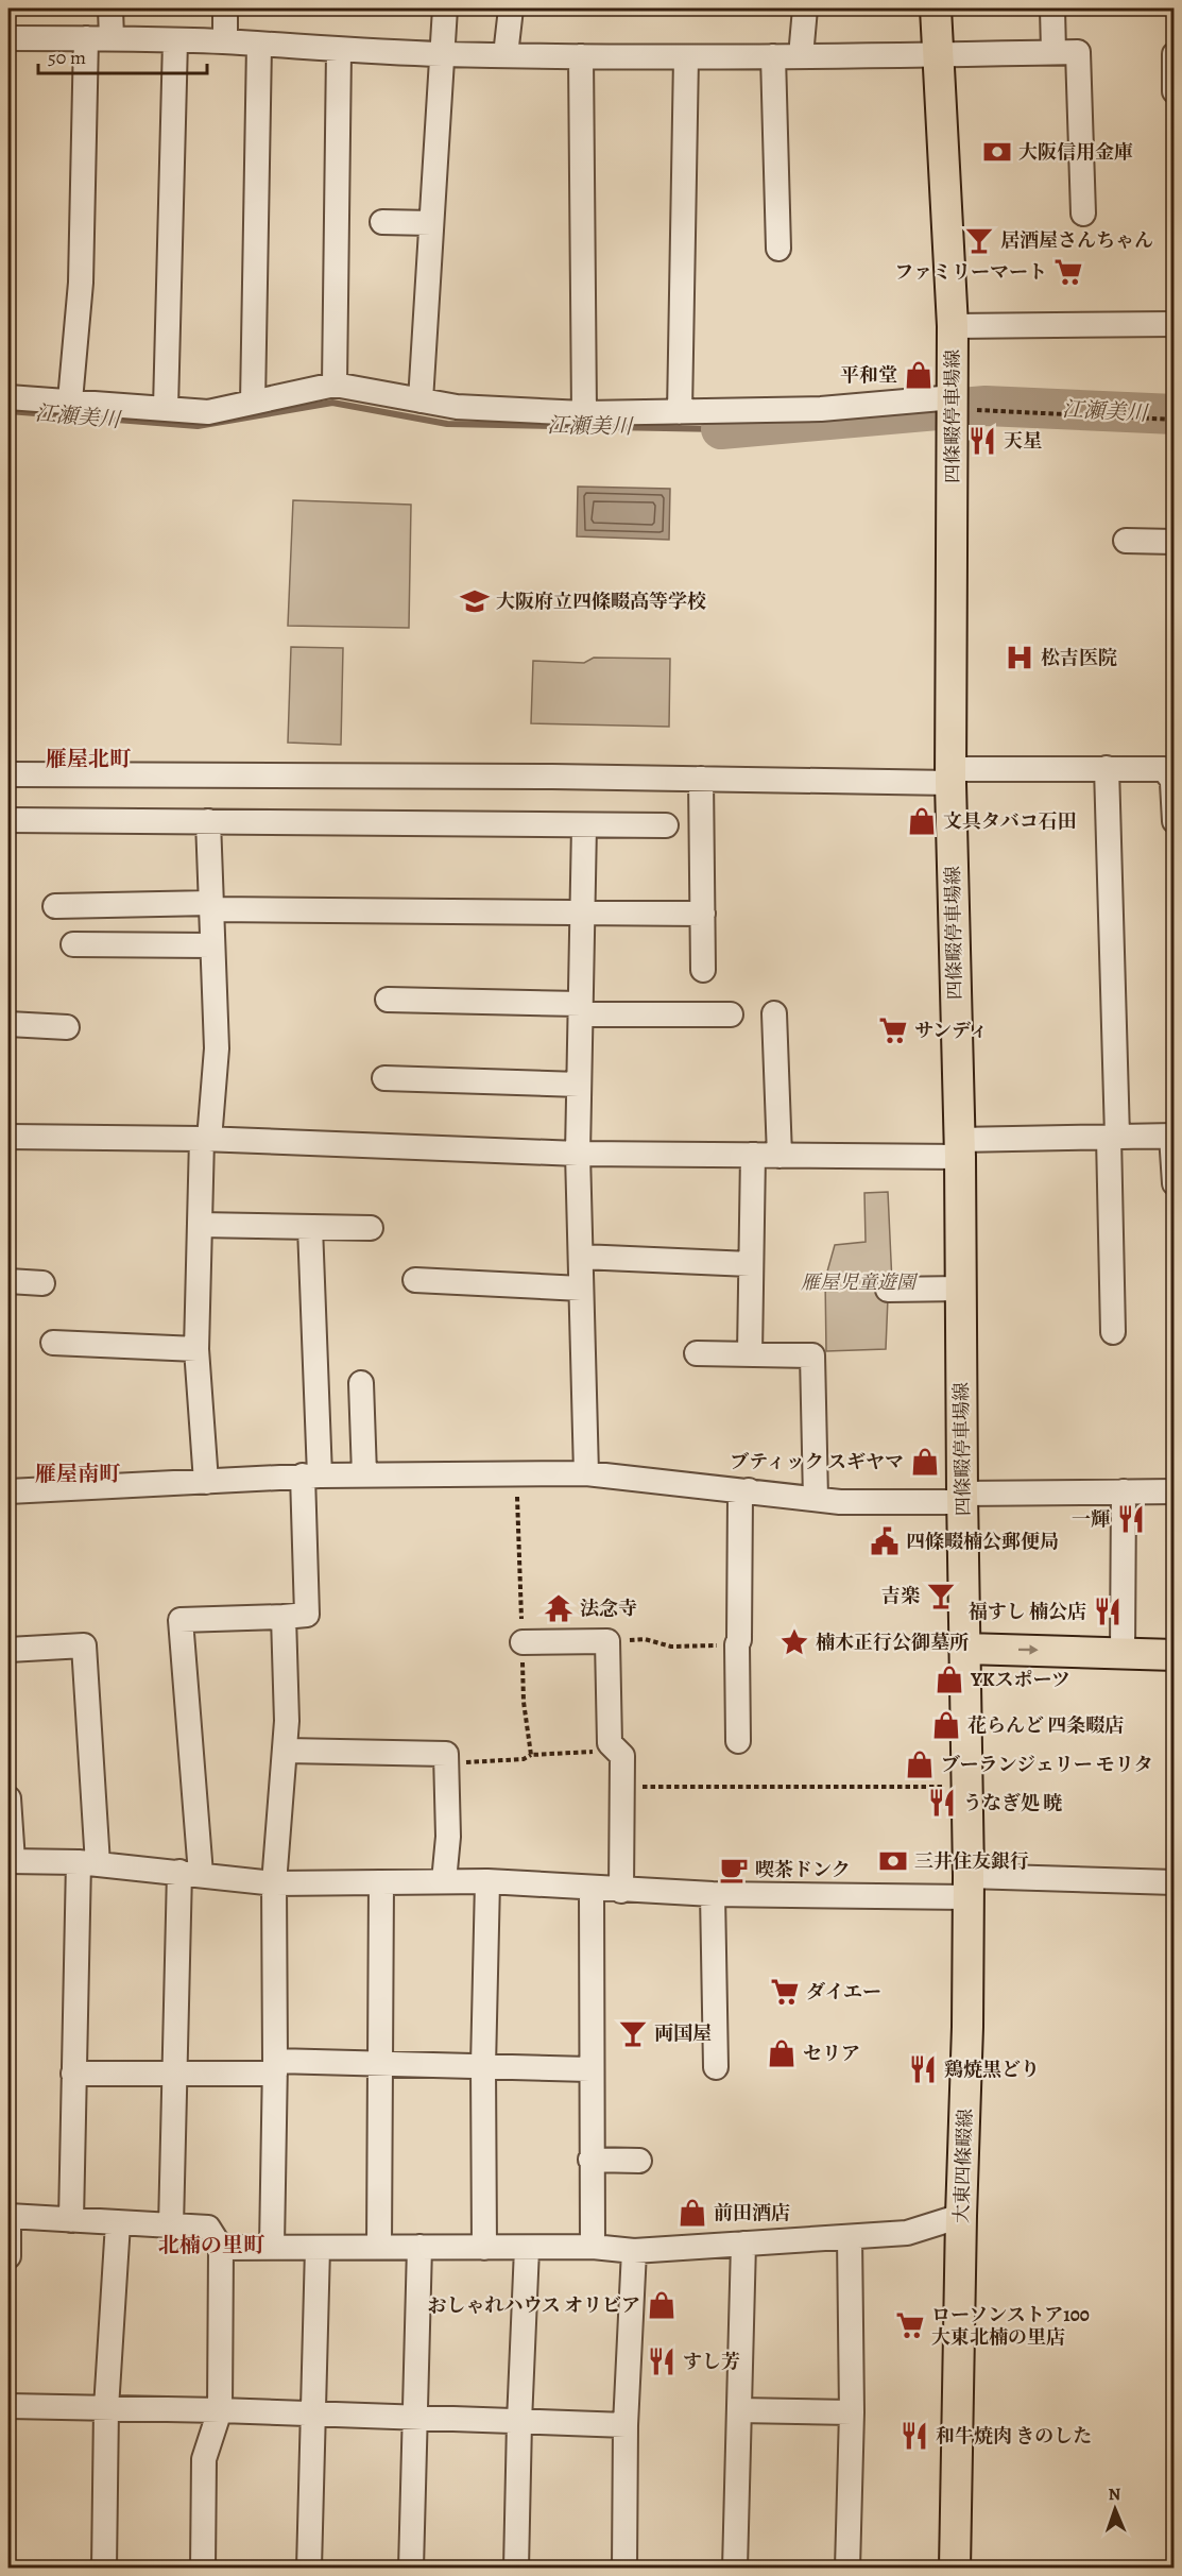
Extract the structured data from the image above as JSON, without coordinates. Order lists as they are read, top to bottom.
{
  "streets": {
    "main road": ["四條畷停車場線", "大東四條畷線"]
  },
  "crossings": [
    ["四條畷停車場線", "大東四條畷線"]
  ],
  "districts": ["雁屋北町", "雁屋南町", "北楠の里町"],
  "water": ["江瀬美川"],
  "parks": ["雁屋児童遊園"],
  "places": {
    "bank": ["大阪信用金庫", "三井住友銀行"],
    "bar": ["居酒屋さんちゃん", "吉楽", "両国屋"],
    "supermarket": [
      "ファミリーマート",
      "サンディ",
      "ダイエー",
      "ローソンストア100 大東北楠の里店"
    ],
    "shop": [
      "平和堂",
      "文具タバコ石田",
      "ブティック スギヤマ",
      "YKスポーツ",
      "花らんど 四条畷店",
      "ブーランジェリー モリタ",
      "セリア",
      "前田酒店",
      "おしゃれハウス オリビア"
    ],
    "restaurant": [
      "天星",
      "一輝",
      "福すし 楠公店",
      "うなぎ処 暁",
      "鶏焼黒どり",
      "すし芳",
      "和牛焼肉 きのした"
    ],
    "school or university": ["大阪府立四條畷高等学校"],
    "hospital": ["松吉医院"],
    "public building": ["四條畷楠公郵便局"],
    "temple": ["法念寺"],
    "place": ["楠木正行公御墓所"],
    "cafe": ["喫茶ドンク"]
  },
  "scale_bar": "50 m",
  "north": "top"
}
